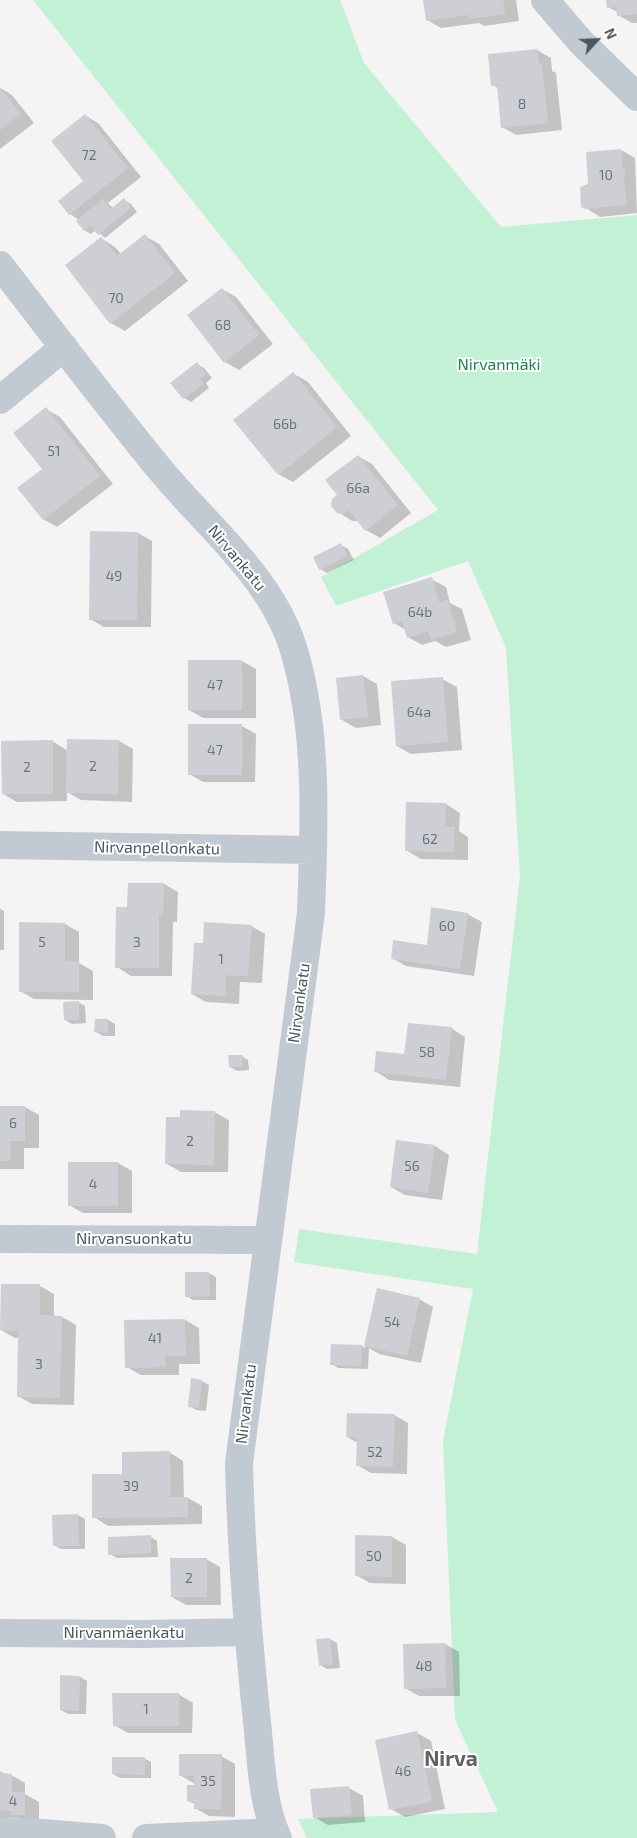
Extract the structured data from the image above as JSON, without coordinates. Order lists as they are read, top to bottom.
{
  "streets": {
    "street": [
      "Nirvankatu",
      "Nirvanpellonkatu",
      "Nirvansuonkatu",
      "Nirvanmäenkatu"
    ]
  },
  "crossings": [
    ["Nirvankatu", "Nirvanpellonkatu"],
    ["Nirvankatu", "Nirvansuonkatu"],
    ["Nirvankatu", "Nirvanmäenkatu"]
  ],
  "districts": ["Nirva"],
  "parks": ["Nirvanmäki"],
  "house_numbers": [
    "8",
    "72",
    "10",
    "70",
    "68",
    "66b",
    "51",
    "66a",
    "49",
    "64b",
    "47",
    "64a",
    "47",
    "2",
    "2",
    "62",
    "60",
    "5",
    "3",
    "1",
    "58",
    "6",
    "2",
    "56",
    "4",
    "54",
    "41",
    "3",
    "52",
    "39",
    "50",
    "2",
    "48",
    "1",
    "46",
    "35",
    "4"
  ],
  "north": "top right"
}
